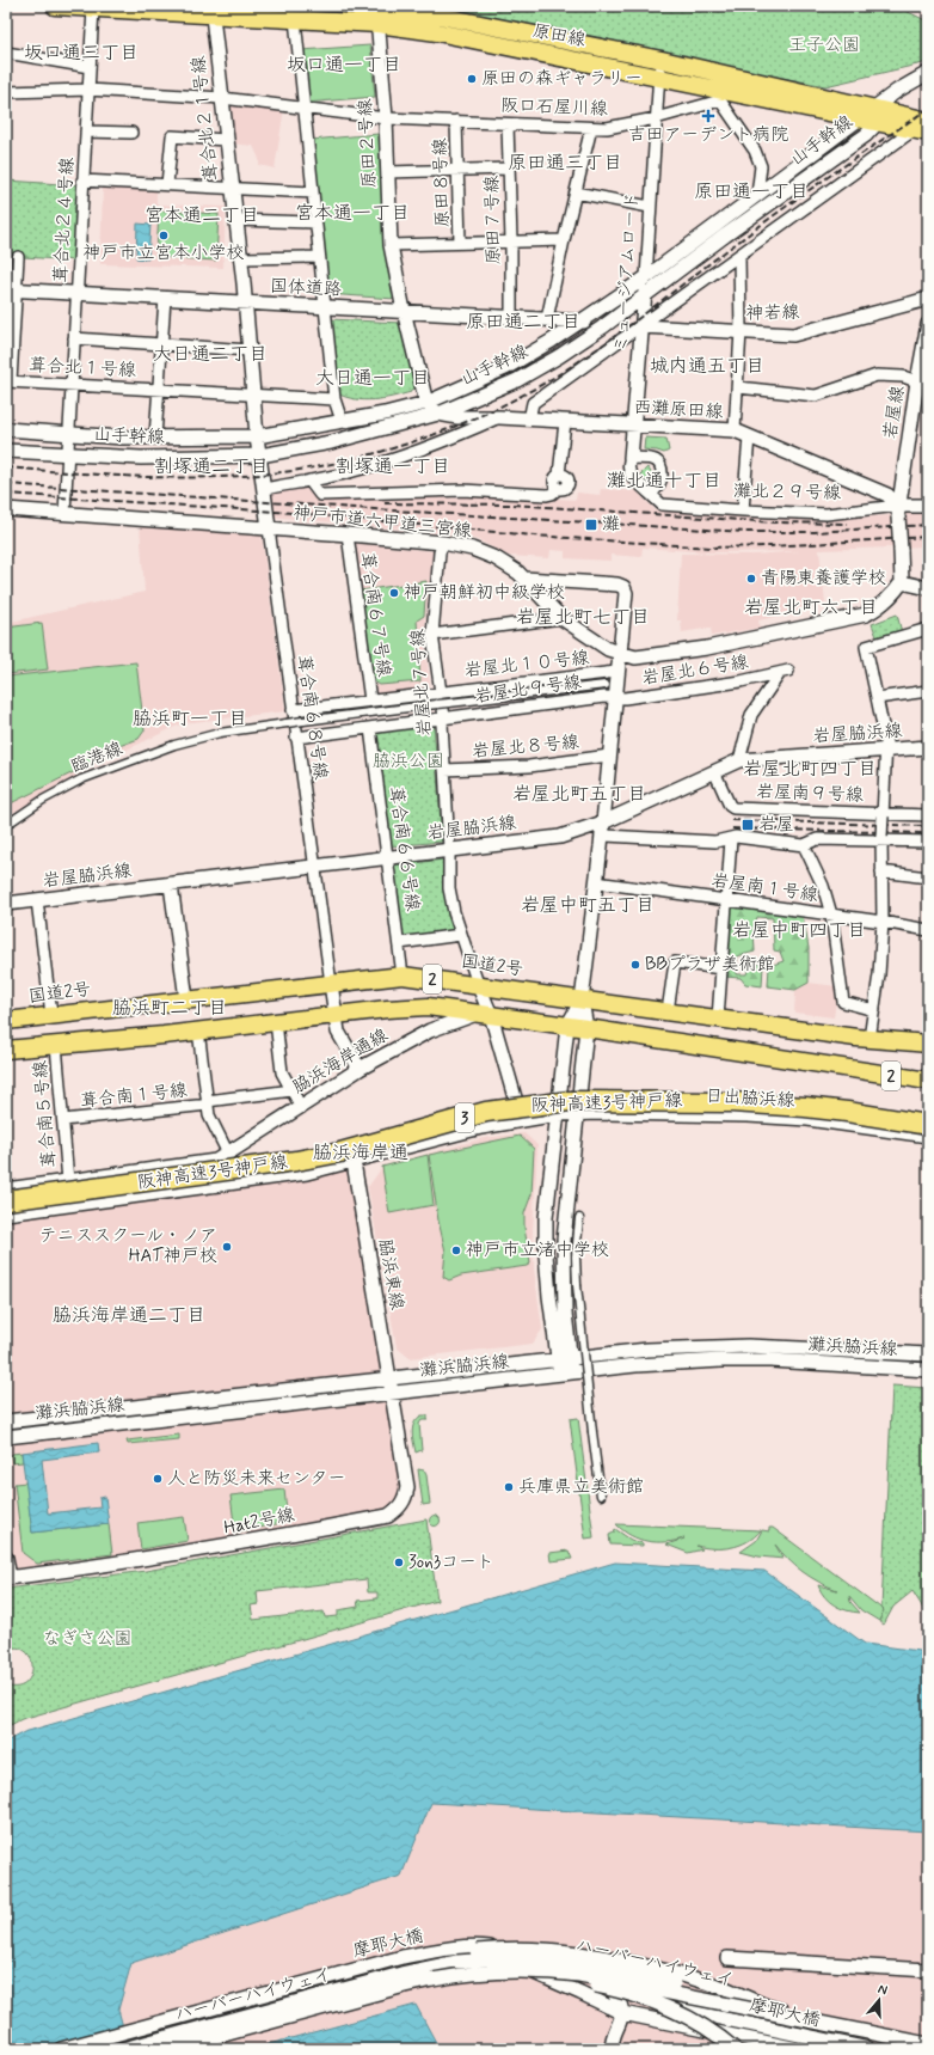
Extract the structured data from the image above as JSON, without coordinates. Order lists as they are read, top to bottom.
{
  "streets": {
    "highway": ["阪神高速3号神戸線", "3"],
    "main road": [
      "原田線",
      "山手幹線",
      "国道2号",
      "2"
    ],
    "street": [
      "阪口石屋川線",
      "葺合北２１号線",
      "原田２号線",
      "原田８号線",
      "葺合北２４号線",
      "原田７号線",
      "ミュージアムロード",
      "国体道路",
      "神若線",
      "葺合北１号線",
      "西灘原田線",
      "若屋線",
      "灘北２９号線",
      "神戸市道六甲道三宮線",
      "葺合南６７号線",
      "岩屋北１０号線",
      "岩屋北６号線",
      "岩屋北７号線",
      "岩屋北９号線",
      "葺合南６８号線",
      "岩屋脇浜線",
      "岩屋北８号線",
      "臨港線",
      "岩屋南９号線",
      "葺合南６６号線",
      "岩屋南１号線",
      "脇浜海岸通線",
      "葺合南１号線",
      "日出脇浜線",
      "葺合南５号線",
      "脇浜東線",
      "灘浜脇浜線",
      "Hat2号線",
      "摩耶大橋",
      "ハーバーハイウェイ"
    ]
  },
  "crossings": [
    ["原田線", "阪口石屋川線"],
    ["原田線", "葺合北２１号線"],
    ["原田線", "山手幹線"],
    ["原田線", "原田２号線"],
    ["原田線", "葺合北２４号線"],
    ["原田線", "ミュージアムロード"],
    ["阪口石屋川線", "葺合北２１号線"],
    ["阪口石屋川線", "原田２号線"],
    ["阪口石屋川線", "原田８号線"],
    ["阪口石屋川線", "葺合北２４号線"],
    ["阪口石屋川線", "原田７号線"],
    ["阪口石屋川線", "ミュージアムロード"],
    ["葺合北２１号線", "山手幹線"],
    ["葺合北２１号線", "国体道路"],
    ["葺合北２１号線", "葺合北１号線"],
    ["葺合北２１号線", "葺合南６８号線"],
    ["山手幹線", "原田２号線"],
    ["山手幹線", "葺合北２４号線"],
    ["山手幹線", "ミュージアムロード"],
    ["山手幹線", "国体道路"],
    ["山手幹線", "西灘原田線"],
    ["山手幹線", "葺合南６８号線"],
    ["原田２号線", "国体道路"],
    ["葺合北２４号線", "国体道路"],
    ["葺合北２４号線", "葺合北１号線"],
    ["葺合北２４号線", "神戸市道六甲道三宮線"],
    ["原田７号線", "国体道路"],
    ["ミュージアムロード", "神若線"],
    ["ミュージアムロード", "西灘原田線"],
    ["ミュージアムロード", "灘北２９号線"],
    ["西灘原田線", "若屋線"],
    ["西灘原田線", "灘北２９号線"],
    ["若屋線", "灘北２９号線"],
    ["神戸市道六甲道三宮線", "葺合南６７号線"],
    ["神戸市道六甲道三宮線", "岩屋北７号線"],
    ["神戸市道六甲道三宮線", "葺合南６８号線"],
    ["葺合南６７号線", "岩屋北１０号線"],
    ["岩屋北１０号線", "岩屋北７号線"],
    ["岩屋北１０号線", "葺合南６８号線"],
    ["岩屋北６号線", "岩屋北９号線"],
    ["岩屋北６号線", "岩屋脇浜線"],
    ["岩屋北７号線", "岩屋北９号線"],
    ["岩屋北７号線", "岩屋脇浜線"],
    ["岩屋北７号線", "岩屋北８号線"],
    ["岩屋北７号線", "国道2号"],
    ["岩屋北９号線", "葺合南６８号線"],
    ["岩屋北９号線", "葺合南６６号線"],
    ["葺合南６８号線", "岩屋脇浜線"],
    ["葺合南６８号線", "国道2号"],
    ["岩屋脇浜線", "岩屋南９号線"],
    ["岩屋脇浜線", "葺合南６６号線"],
    ["葺合南６６号線", "国道2号"],
    ["2", "脇浜海岸通線"],
    ["2", "葺合南５号線"],
    ["脇浜海岸通線", "阪神高速3号神戸線"],
    ["脇浜海岸通線", "葺合南５号線"],
    ["葺合南１号線", "葺合南５号線"],
    ["日出脇浜線", "脇浜東線"],
    ["脇浜東線", "灘浜脇浜線"],
    ["脇浜東線", "Hat2号線"],
    ["灘浜脇浜線", "Hat2号線"]
  ],
  "districts": [
    "坂口通三丁目",
    "坂口通一丁目",
    "原田通三丁目",
    "原田通一丁目",
    "宮本通一丁目",
    "宮本通二丁目",
    "原田通二丁目",
    "大日通二丁目",
    "城内通五丁目",
    "大日通一丁目",
    "割塚通二丁目",
    "割塚通一丁目",
    "灘北通十丁目",
    "岩屋北町六丁目",
    "岩屋北町七丁目",
    "脇浜町一丁目",
    "岩屋北町四丁目",
    "岩屋北町五丁目",
    "岩屋中町五丁目",
    "岩屋中町四丁目",
    "脇浜町二丁目",
    "脇浜海岸通",
    "脇浜海岸通二丁目"
  ],
  "parks": ["王子公園", "脇浜公園", "なぎさ公園"],
  "places": {
    "other": [
      "原田の森ギャラリー",
      "神戸市立宮本小学校",
      "青陽東養護学校",
      "神戸朝鮮初中級学校",
      "BBプラザ美術館",
      "テニススクール・ノア HAT神戸校",
      "神戸市立渚中学校",
      "人と防災未来センター",
      "兵庫県立美術館",
      "3on3コート"
    ],
    "health": ["吉田アーデント病院"],
    "transit": ["灘", "岩屋"]
  },
  "north": "top"
}
